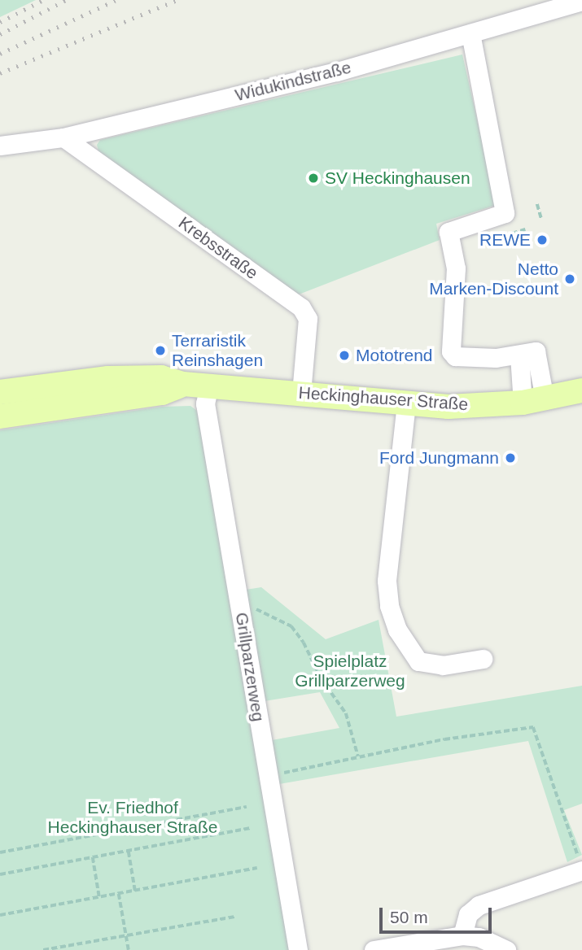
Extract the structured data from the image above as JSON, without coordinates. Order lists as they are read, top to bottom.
{
  "streets": {
    "main road": ["Heckinghauser Straße"],
    "street": ["Widukindstraße", "Krebsstraße", "Grillparzerweg"]
  },
  "crossings": [
    ["Widukindstraße", "Krebsstraße"],
    ["Krebsstraße", "Heckinghauser Straße"],
    ["Heckinghauser Straße", "Grillparzerweg"]
  ],
  "parks": ["Spielplatz Grillparzerweg", "Ev. Friedhof Heckinghauser Straße"],
  "places": [
    "SV Heckinghausen",
    "REWE",
    "Netto Marken-Discount",
    "Terraristik Reinshagen",
    "Mototrend",
    "Ford Jungmann"
  ],
  "scale_bar": "50 m"
}
